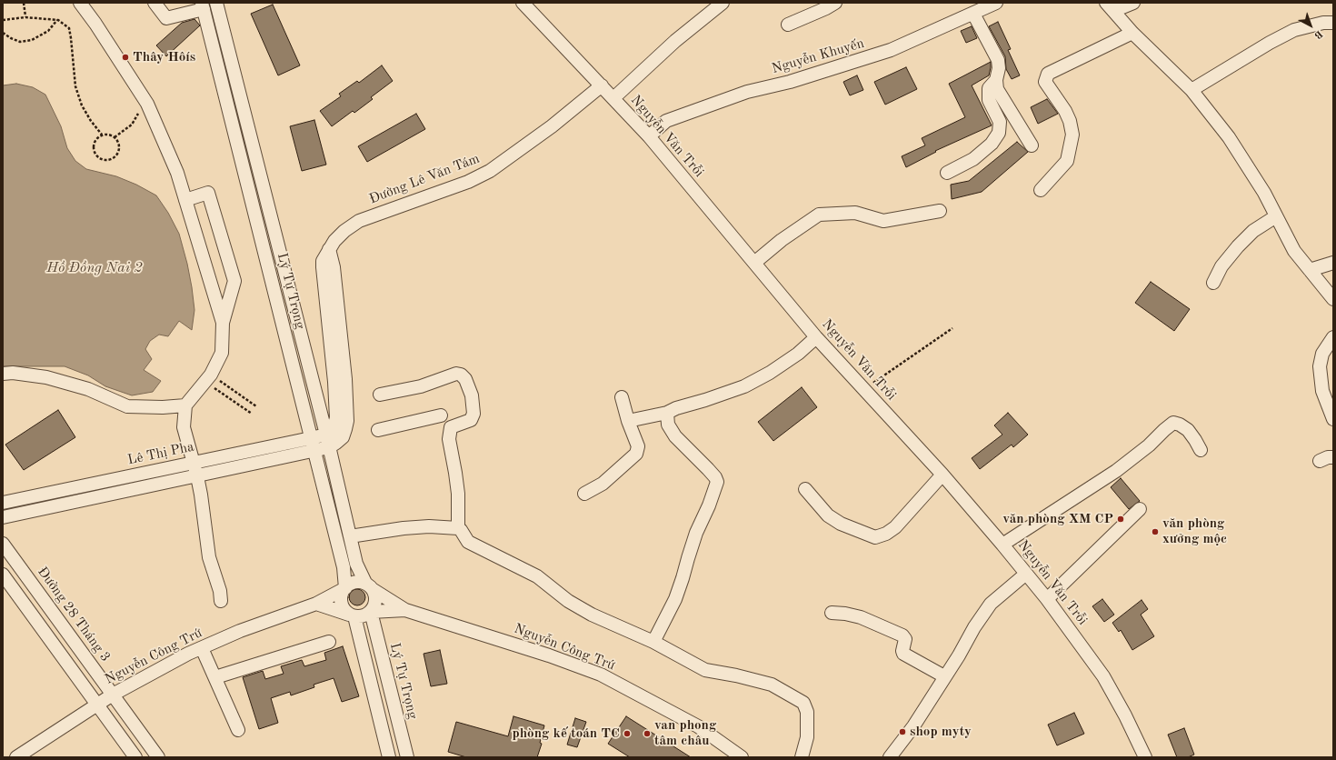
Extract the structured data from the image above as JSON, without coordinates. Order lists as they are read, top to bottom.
{
  "streets": {
    "street": [
      "Nguyễn Khuyến",
      "Nguyễn Văn Trỗi",
      "Đường Lê Văn Tám",
      "Lý Tự Trọng",
      "Lê Thị Pha",
      "Đường 28 Tháng 3",
      "Nguyễn Công Trứ"
    ]
  },
  "crossings": [
    ["Nguyễn Khuyến", "Nguyễn Văn Trỗi"],
    ["Nguyễn Văn Trỗi", "Đường Lê Văn Tám"],
    ["Đường Lê Văn Tám", "Lý Tự Trọng"],
    ["Đường Lê Văn Tám", "Lê Thị Pha"],
    ["Lý Tự Trọng", "Lê Thị Pha"],
    ["Lý Tự Trọng", "Nguyễn Công Trứ"],
    ["Đường 28 Tháng 3", "Nguyễn Công Trứ"]
  ],
  "water": ["Hồ Đồng Nai 2"],
  "places": [
    "Thây Hôís",
    "văn phòng XM CP",
    "văn phòng xưởng mộc",
    "shop myty",
    "phòng kế toán TC",
    "van phong tâm châu"
  ],
  "north": "bottom right"
}
